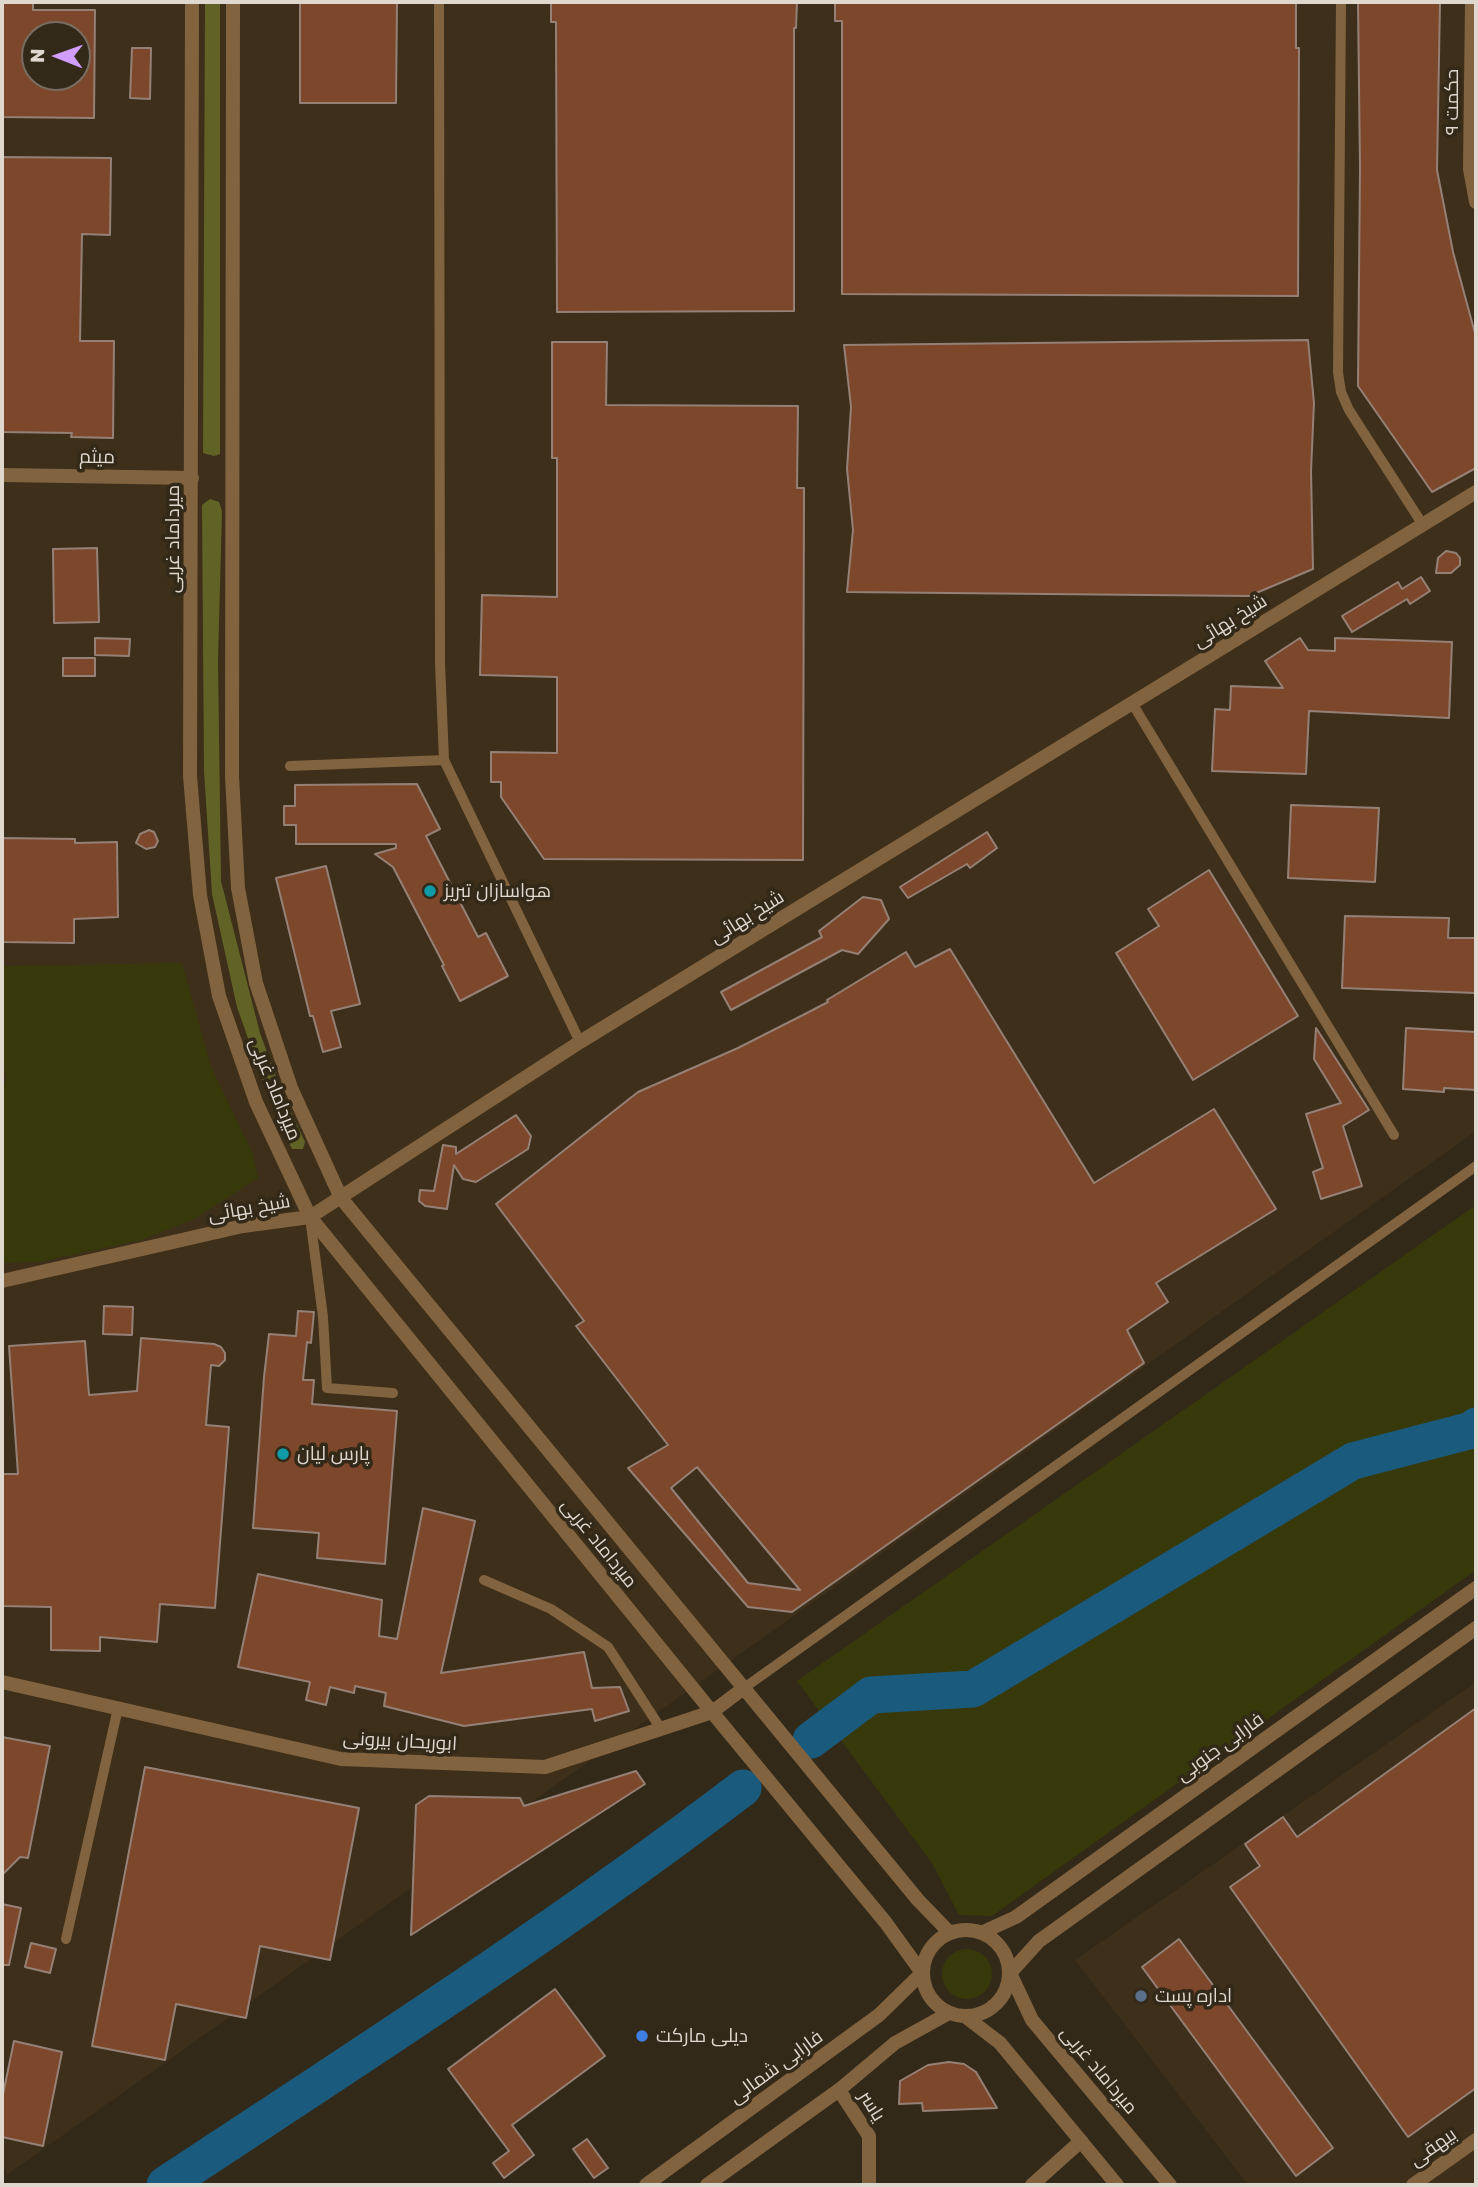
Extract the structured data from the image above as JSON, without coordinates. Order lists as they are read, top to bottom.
{
  "streets": {
    "street": [
      "حکمت ۹",
      "میثم",
      "میرداماد غربی",
      "شیخ بهائی",
      "ابوریحان بیرونی",
      "فارابی جنوبی",
      "فارابی شمالی",
      "یاسر",
      "بیهقی"
    ]
  },
  "crossings": [
    ["میثم", "میرداماد غربی"],
    ["میرداماد غربی", "شیخ بهائی"],
    ["میرداماد غربی", "ابوریحان بیرونی"],
    ["میرداماد غربی", "فارابی جنوبی"],
    ["میرداماد غربی", "فارابی شمالی"],
    ["فارابی جنوبی", "فارابی شمالی"]
  ],
  "places": [
    "هواسازان تبریز",
    "پارس لیان",
    "اداره پست",
    "دیلی مارکت"
  ],
  "north": "left"
}
